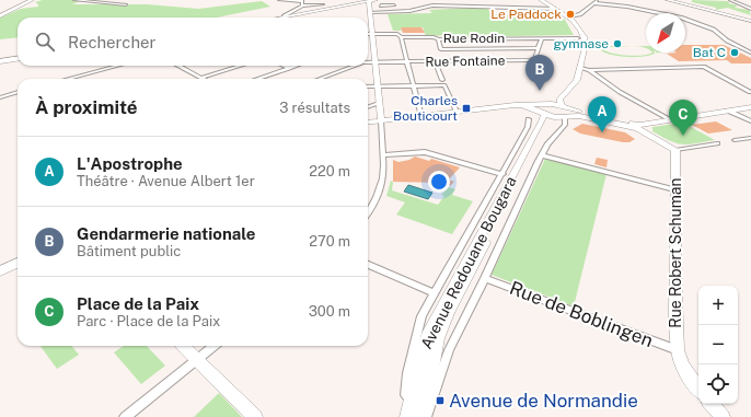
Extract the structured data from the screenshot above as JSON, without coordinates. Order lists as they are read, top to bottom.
{
  "streets": {
    "street": [
      "Rue Rodin",
      "Rue Fontaine",
      "Rue Robert Schuman",
      "Avenue Redouane Bougara",
      "Rue de Boblingen"
    ]
  },
  "crossings": [
    ["Rue Rodin", "Rue Fontaine"],
    ["Rue Robert Schuman", "Rue de Boblingen"],
    ["Avenue Redouane Bougara", "Rue de Boblingen"]
  ],
  "places": {
    "other": ["Le Paddock", "gymnase", "Bat C"],
    "transit": ["Charles Bouticourt", "Avenue de Normandie"]
  },
  "north": "bottom left",
  "page": {
    "search": "Rechercher",
    "pins": ["B", "A", "C"],
    "heading": ["À proximité", "3 résultats"],
    "list": [
      {
        "mark": "A",
        "name": "L'Apostrophe",
        "note": "Théâtre · Avenue Albert 1er",
        "value": "220 m"
      },
      {
        "mark": "B",
        "name": "Gendarmerie nationale",
        "note": "Bâtiment public",
        "value": "270 m"
      },
      {
        "mark": "C",
        "name": "Place de la Paix",
        "note": "Parc · Place de la Paix",
        "value": "300 m"
      }
    ],
    "map_buttons": ["+", "−"]
  }
}
